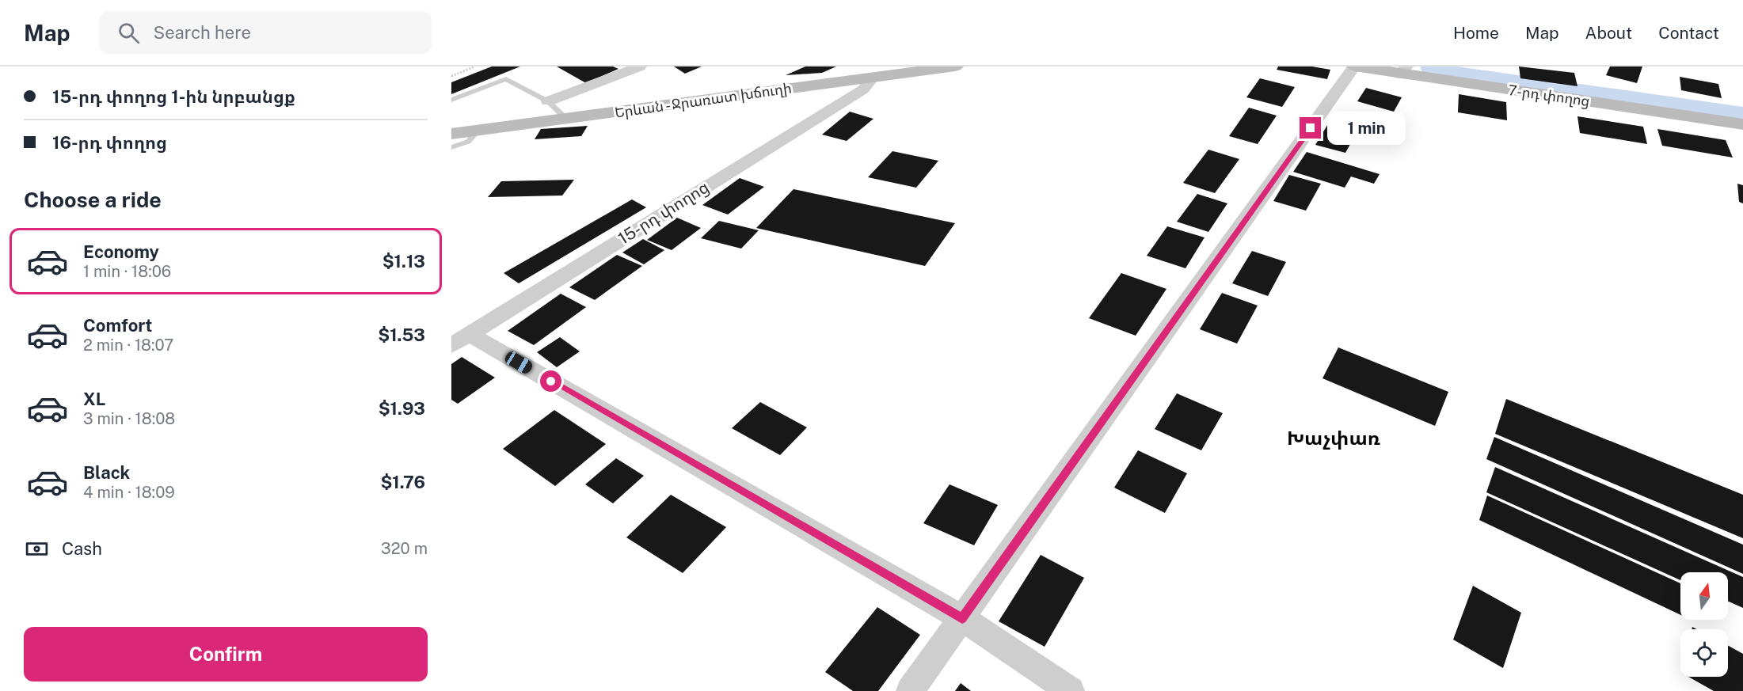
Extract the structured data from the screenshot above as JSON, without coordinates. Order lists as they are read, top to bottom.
{
  "streets": {
    "main road": ["7-րդ փողոց", "Երևան - Ջրառատ խճուղի"],
    "street": ["15-րդ փողոց"]
  },
  "crossings": [
    ["Երևան - Ջրառատ խճուղի", "15-րդ փողոց"]
  ],
  "districts": ["Խաչփառ"],
  "north": "top",
  "page": {
    "header": "Map",
    "search": "Search here",
    "nav": [
      "Home",
      "Map",
      "About",
      "Contact"
    ],
    "banner": ["15-րդ փողոց 1-ին նրբանցք", "16-րդ փողոց"],
    "bubble": "1 min",
    "heading": "Choose a ride",
    "list": [
      {
        "name": "Economy",
        "note": "1 min · 18:06",
        "value": "$1.13"
      },
      {
        "name": "Comfort",
        "note": "2 min · 18:07",
        "value": "$1.53"
      },
      {
        "name": "XL",
        "note": "3 min · 18:08",
        "value": "$1.93"
      },
      {
        "name": "Black",
        "note": "4 min · 18:09",
        "value": "$1.76"
      }
    ],
    "pay": ["Cash", "320 m"],
    "buttons": "Confirm"
  }
}
